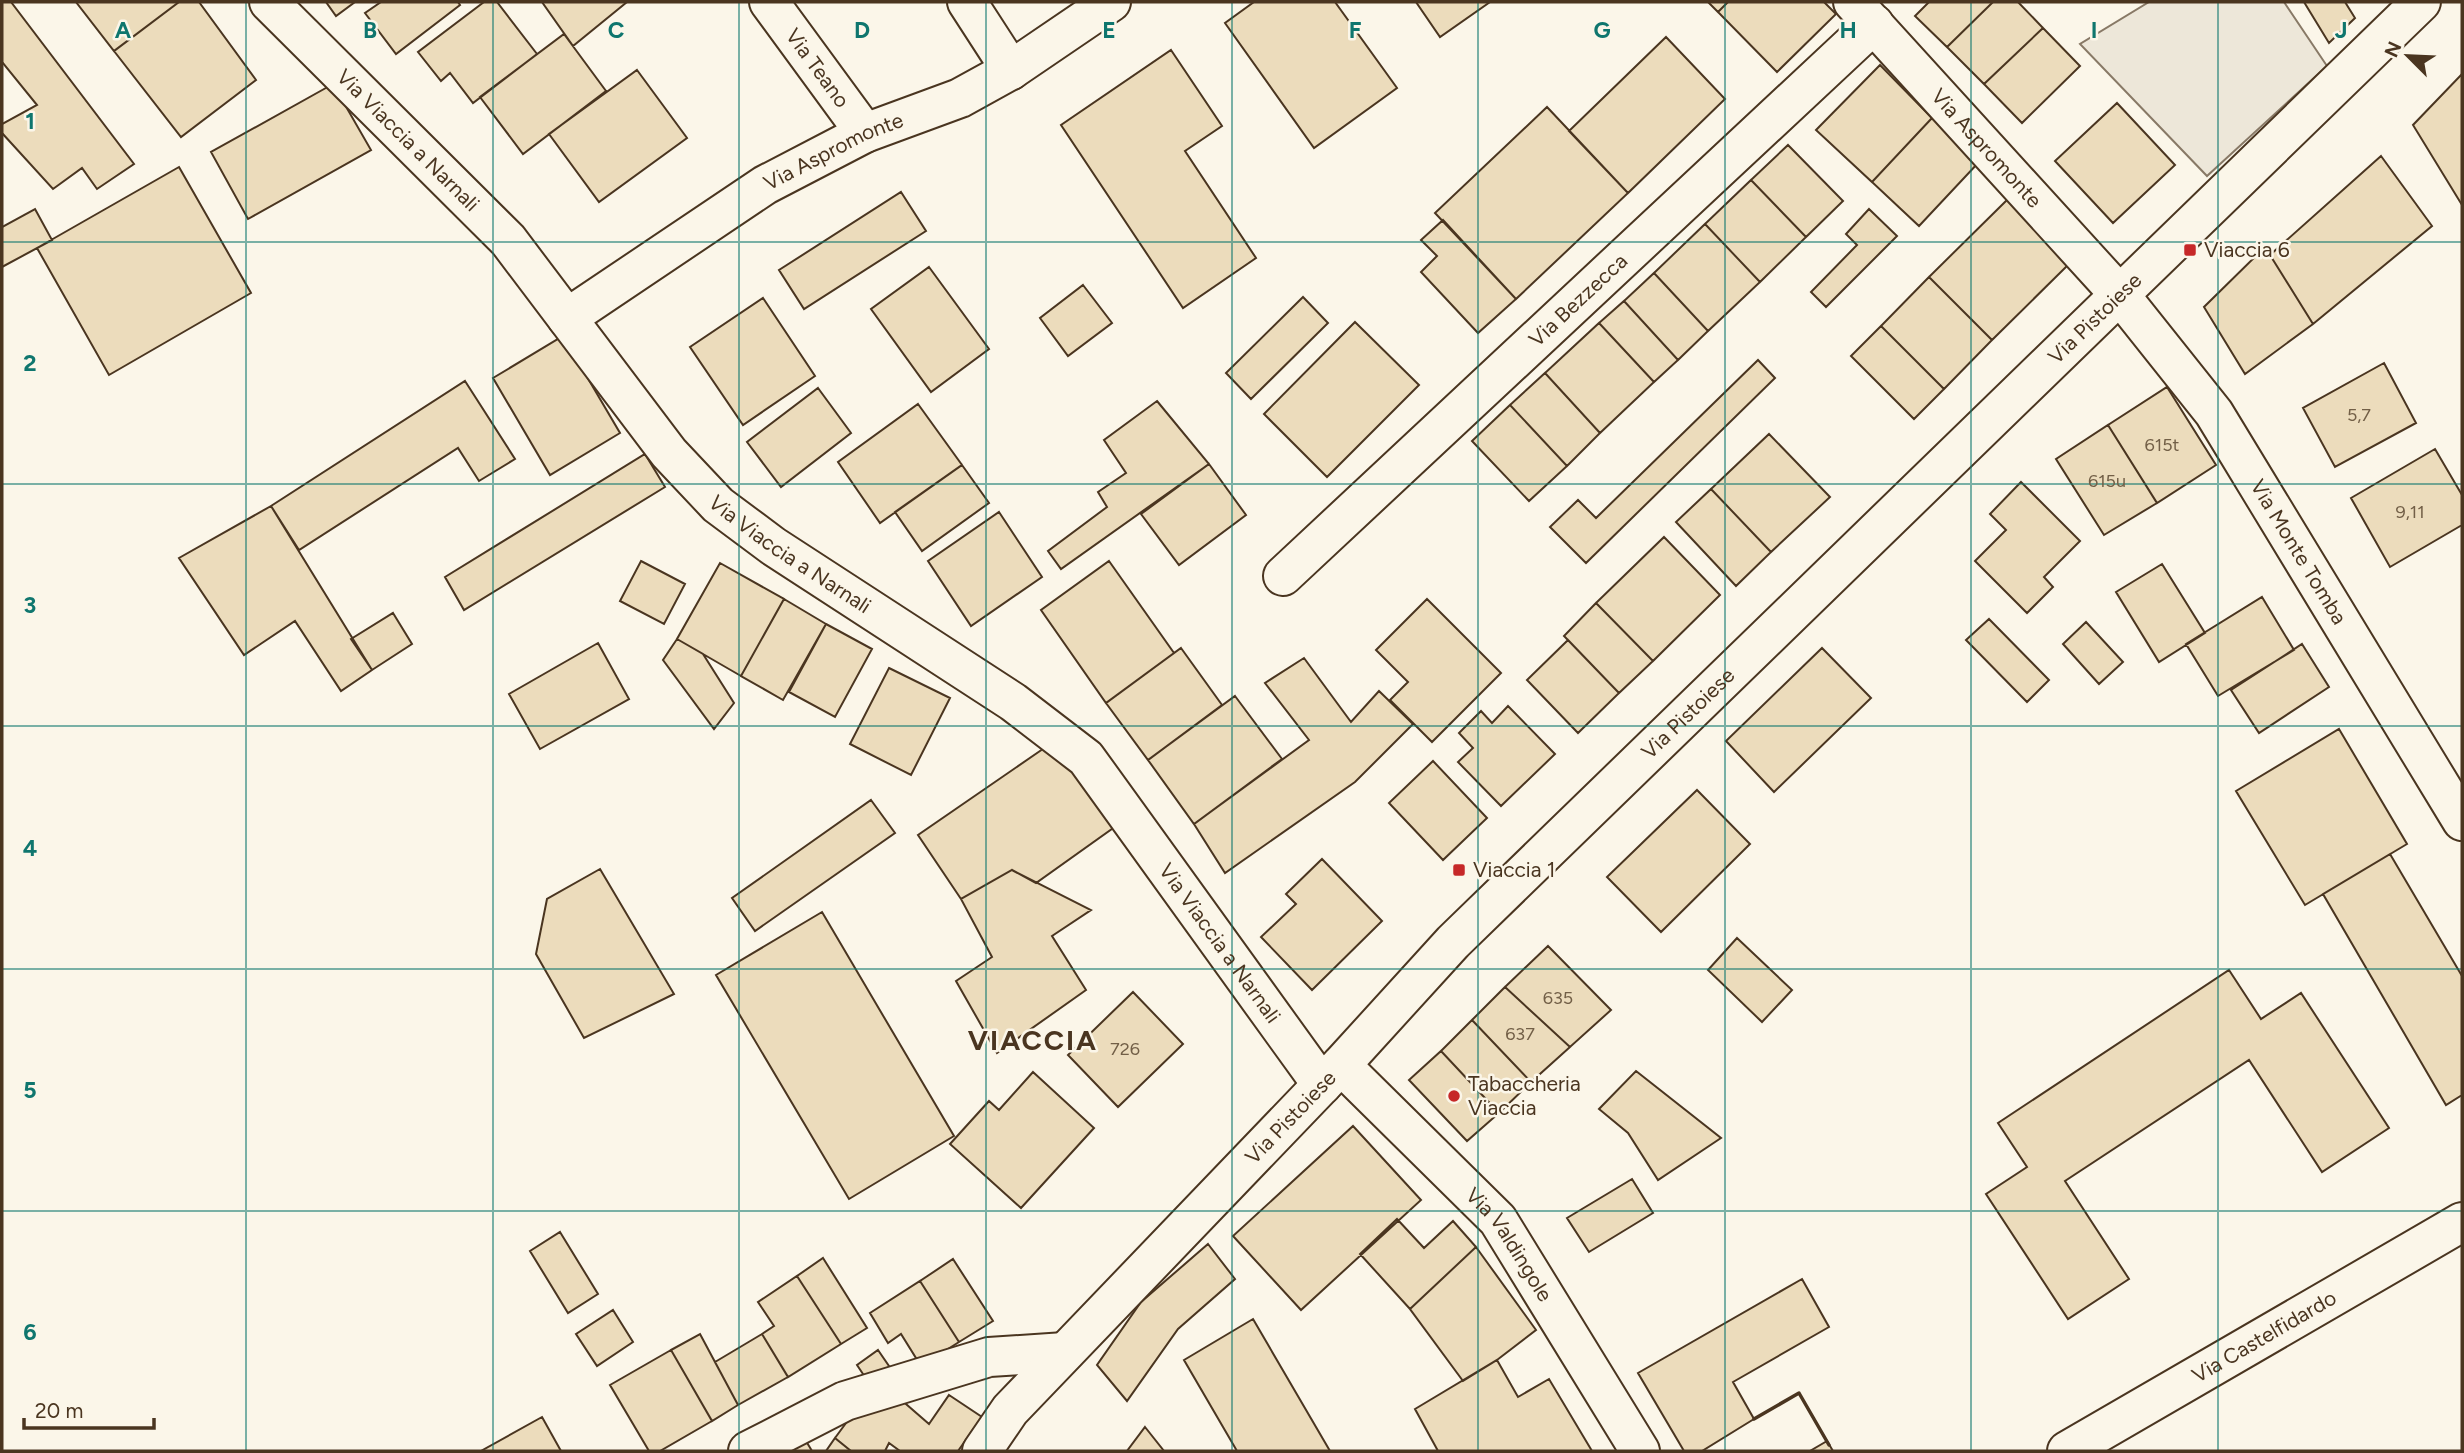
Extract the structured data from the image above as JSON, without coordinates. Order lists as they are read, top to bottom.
{
  "streets": {
    "street": [
      "Via Teano",
      "Via Viaccia a Narnali",
      "Via Aspromonte",
      "Via Bezzecca",
      "Via Pistoiese",
      "Via Monte Tomba",
      "Via Valdingole",
      "Via Castelfidardo"
    ]
  },
  "crossings": [
    ["Via Teano", "Via Aspromonte"],
    ["Via Viaccia a Narnali", "Via Aspromonte"],
    ["Via Viaccia a Narnali", "Via Pistoiese"],
    ["Via Viaccia a Narnali", "Via Valdingole"],
    ["Via Aspromonte", "Via Bezzecca"],
    ["Via Aspromonte", "Via Pistoiese"],
    ["Via Aspromonte", "Via Monte Tomba"],
    ["Via Pistoiese", "Via Monte Tomba"],
    ["Via Pistoiese", "Via Valdingole"]
  ],
  "districts": ["VIACCIA"],
  "places": {
    "transit": ["Viaccia 6", "Viaccia 1"],
    "other": ["Tabaccheria Viaccia"]
  },
  "house_numbers": [
    "5,7",
    "615t",
    "615u",
    "9,11",
    "635",
    "637",
    "726"
  ],
  "scale_bar": "20 m",
  "north": "top left",
  "grid": {
    "columns": [
      "A",
      "B",
      "C",
      "D",
      "E",
      "F",
      "G",
      "H",
      "I",
      "J"
    ],
    "rows": [
      "1",
      "2",
      "3",
      "4",
      "5",
      "6"
    ]
  }
}
